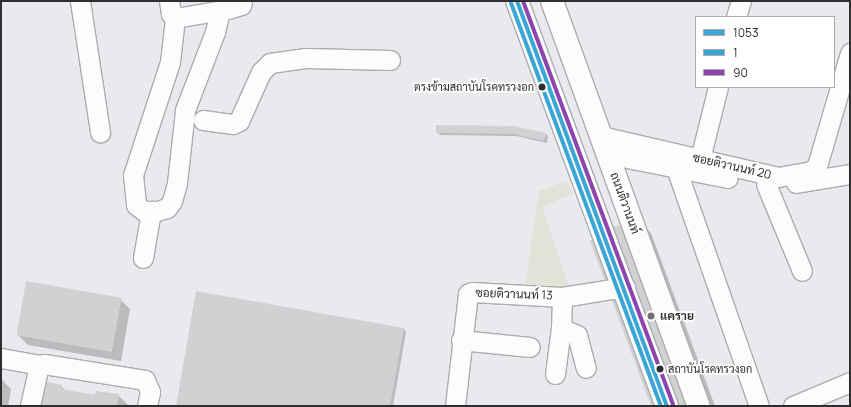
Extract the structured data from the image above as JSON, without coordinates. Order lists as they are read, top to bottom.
{
  "streets": {
    "main road": ["ถนนติวานนท์"],
    "street": ["ซอยติวานนท์ 20", "ซอยติวานนท์ 13"]
  },
  "crossings": [
    ["ซอยติวานนท์ 20", "ถนนติวานนท์"]
  ],
  "places": ["ตรงข้ามสถาบันโรคทรวงอก", "แคราย", "สถาบันโรคทรวงอก"],
  "lines": ["transit line 1053", "transit line 90", "transit line 1"],
  "legend": ["1053", "1", "90"]
}
